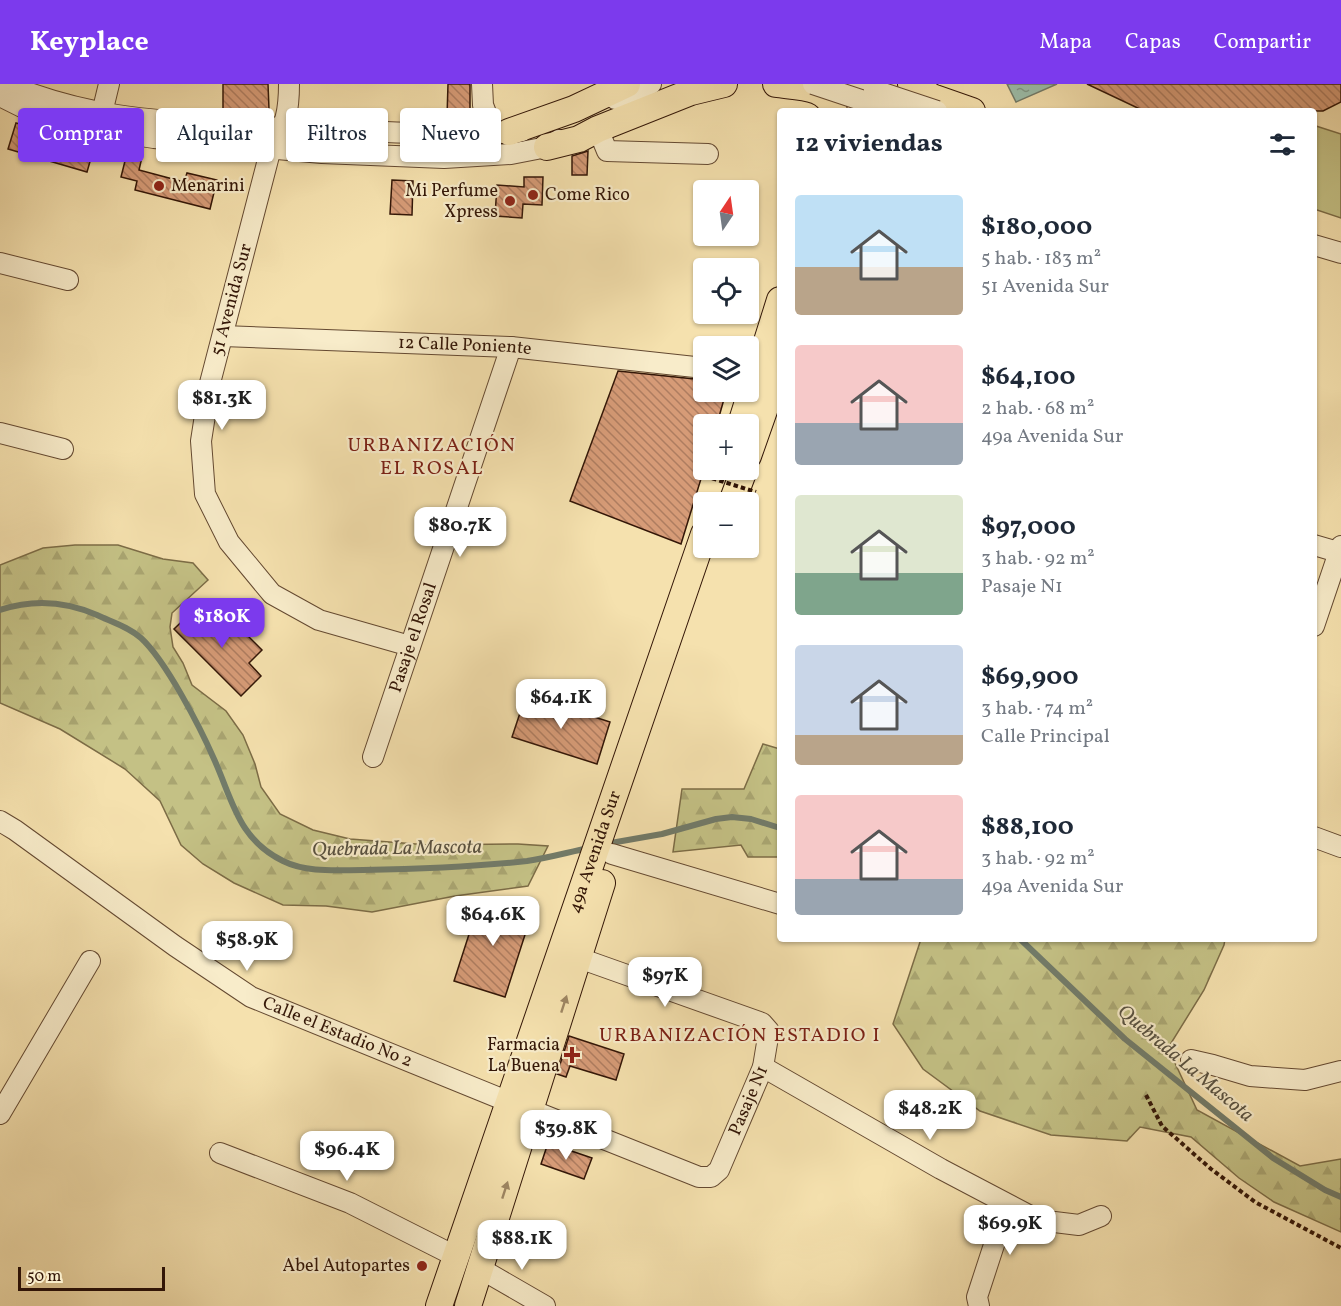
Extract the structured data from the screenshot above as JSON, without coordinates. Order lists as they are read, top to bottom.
{
  "streets": {
    "main road": ["49a Avenida Sur"],
    "street": [
      "51 Avenida Sur",
      "12 Calle Poniente",
      "Pasaje el Rosal",
      "Calle el Estadio No 2",
      "Pasaje N1"
    ]
  },
  "crossings": [
    ["51 Avenida Sur", "12 Calle Poniente"],
    ["51 Avenida Sur", "Pasaje el Rosal"],
    ["12 Calle Poniente", "Pasaje el Rosal"],
    ["49a Avenida Sur", "Calle el Estadio No 2"],
    ["49a Avenida Sur", "Pasaje N1"],
    ["Calle el Estadio No 2", "Pasaje N1"]
  ],
  "districts": ["URBANIZACIÓN EL ROSAL", "URBANIZACIÓN ESTADIO I"],
  "water": ["Quebrada La Mascota"],
  "places": {
    "other": [
      "Menarini",
      "Come Rico",
      "Mi Perfume Xpress",
      "Abel Autopartes"
    ],
    "health": ["Farmacia La Buena"]
  },
  "scale_bar": "50 m",
  "north": "top",
  "page": {
    "header": "Keyplace",
    "nav": ["Mapa", "Capas", "Compartir"],
    "chip": [
      "Comprar",
      "Alquilar",
      "Filtros",
      "Nuevo"
    ],
    "heading": "12 viviendas",
    "map_buttons": ["+", "−"],
    "list": [
      {
        "name": "$180,000",
        "note": "5 hab. · 183 m² · 51 Avenida Sur"
      },
      {
        "name": "$64,100",
        "note": "2 hab. · 68 m² · 49a Avenida Sur"
      },
      {
        "name": "$97,000",
        "note": "3 hab. · 92 m² · Pasaje N1"
      },
      {
        "name": "$69,900",
        "note": "3 hab. · 74 m² · Calle Principal"
      },
      {
        "name": "$88,100",
        "note": "3 hab. · 92 m² · 49a Avenida Sur"
      }
    ],
    "price": [
      "$81.3K",
      "$80.7K",
      "$180K",
      "$64.1K",
      "$64.6K",
      "$58.9K",
      "$97K",
      "$48.2K",
      "$39.8K",
      "$96.4K",
      "$69.9K",
      "$88.1K"
    ],
    "scale": "50 m"
  }
}
